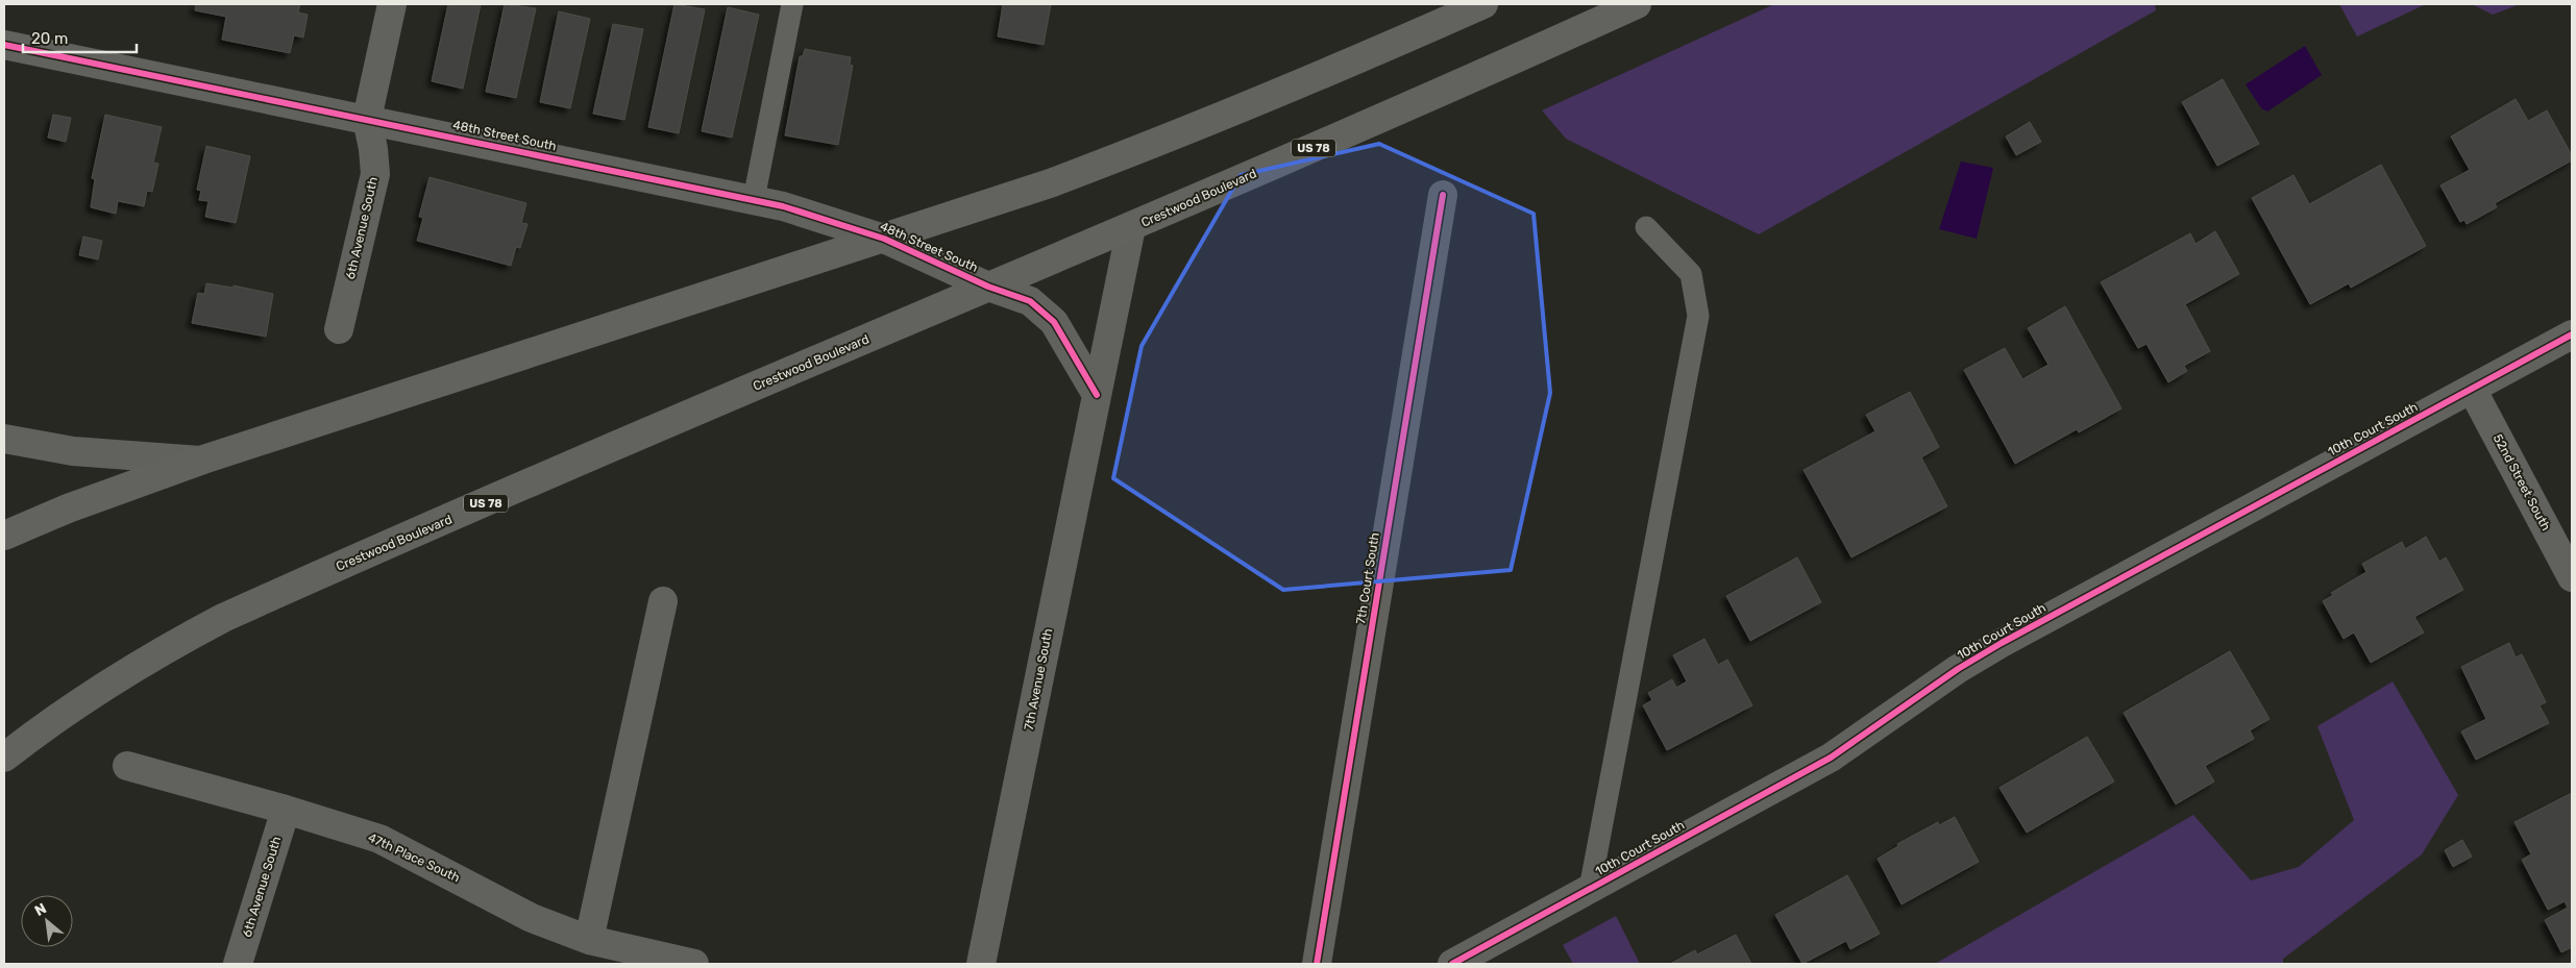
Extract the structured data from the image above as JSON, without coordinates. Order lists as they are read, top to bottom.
{
  "streets": {
    "main road": ["US 78", "Crestwood Boulevard"],
    "street": [
      "48th Street South",
      "6th Avenue South",
      "10th Court South",
      "52nd Street South",
      "7th Court South",
      "7th Avenue South",
      "47th Place South"
    ]
  },
  "crossings": [
    ["48th Street South", "Crestwood Boulevard"],
    ["48th Street South", "6th Avenue South"],
    ["Crestwood Boulevard", "7th Avenue South"],
    ["6th Avenue South", "47th Place South"],
    ["10th Court South", "52nd Street South"]
  ],
  "scale_bar": "20 m",
  "north": "top left"
}
